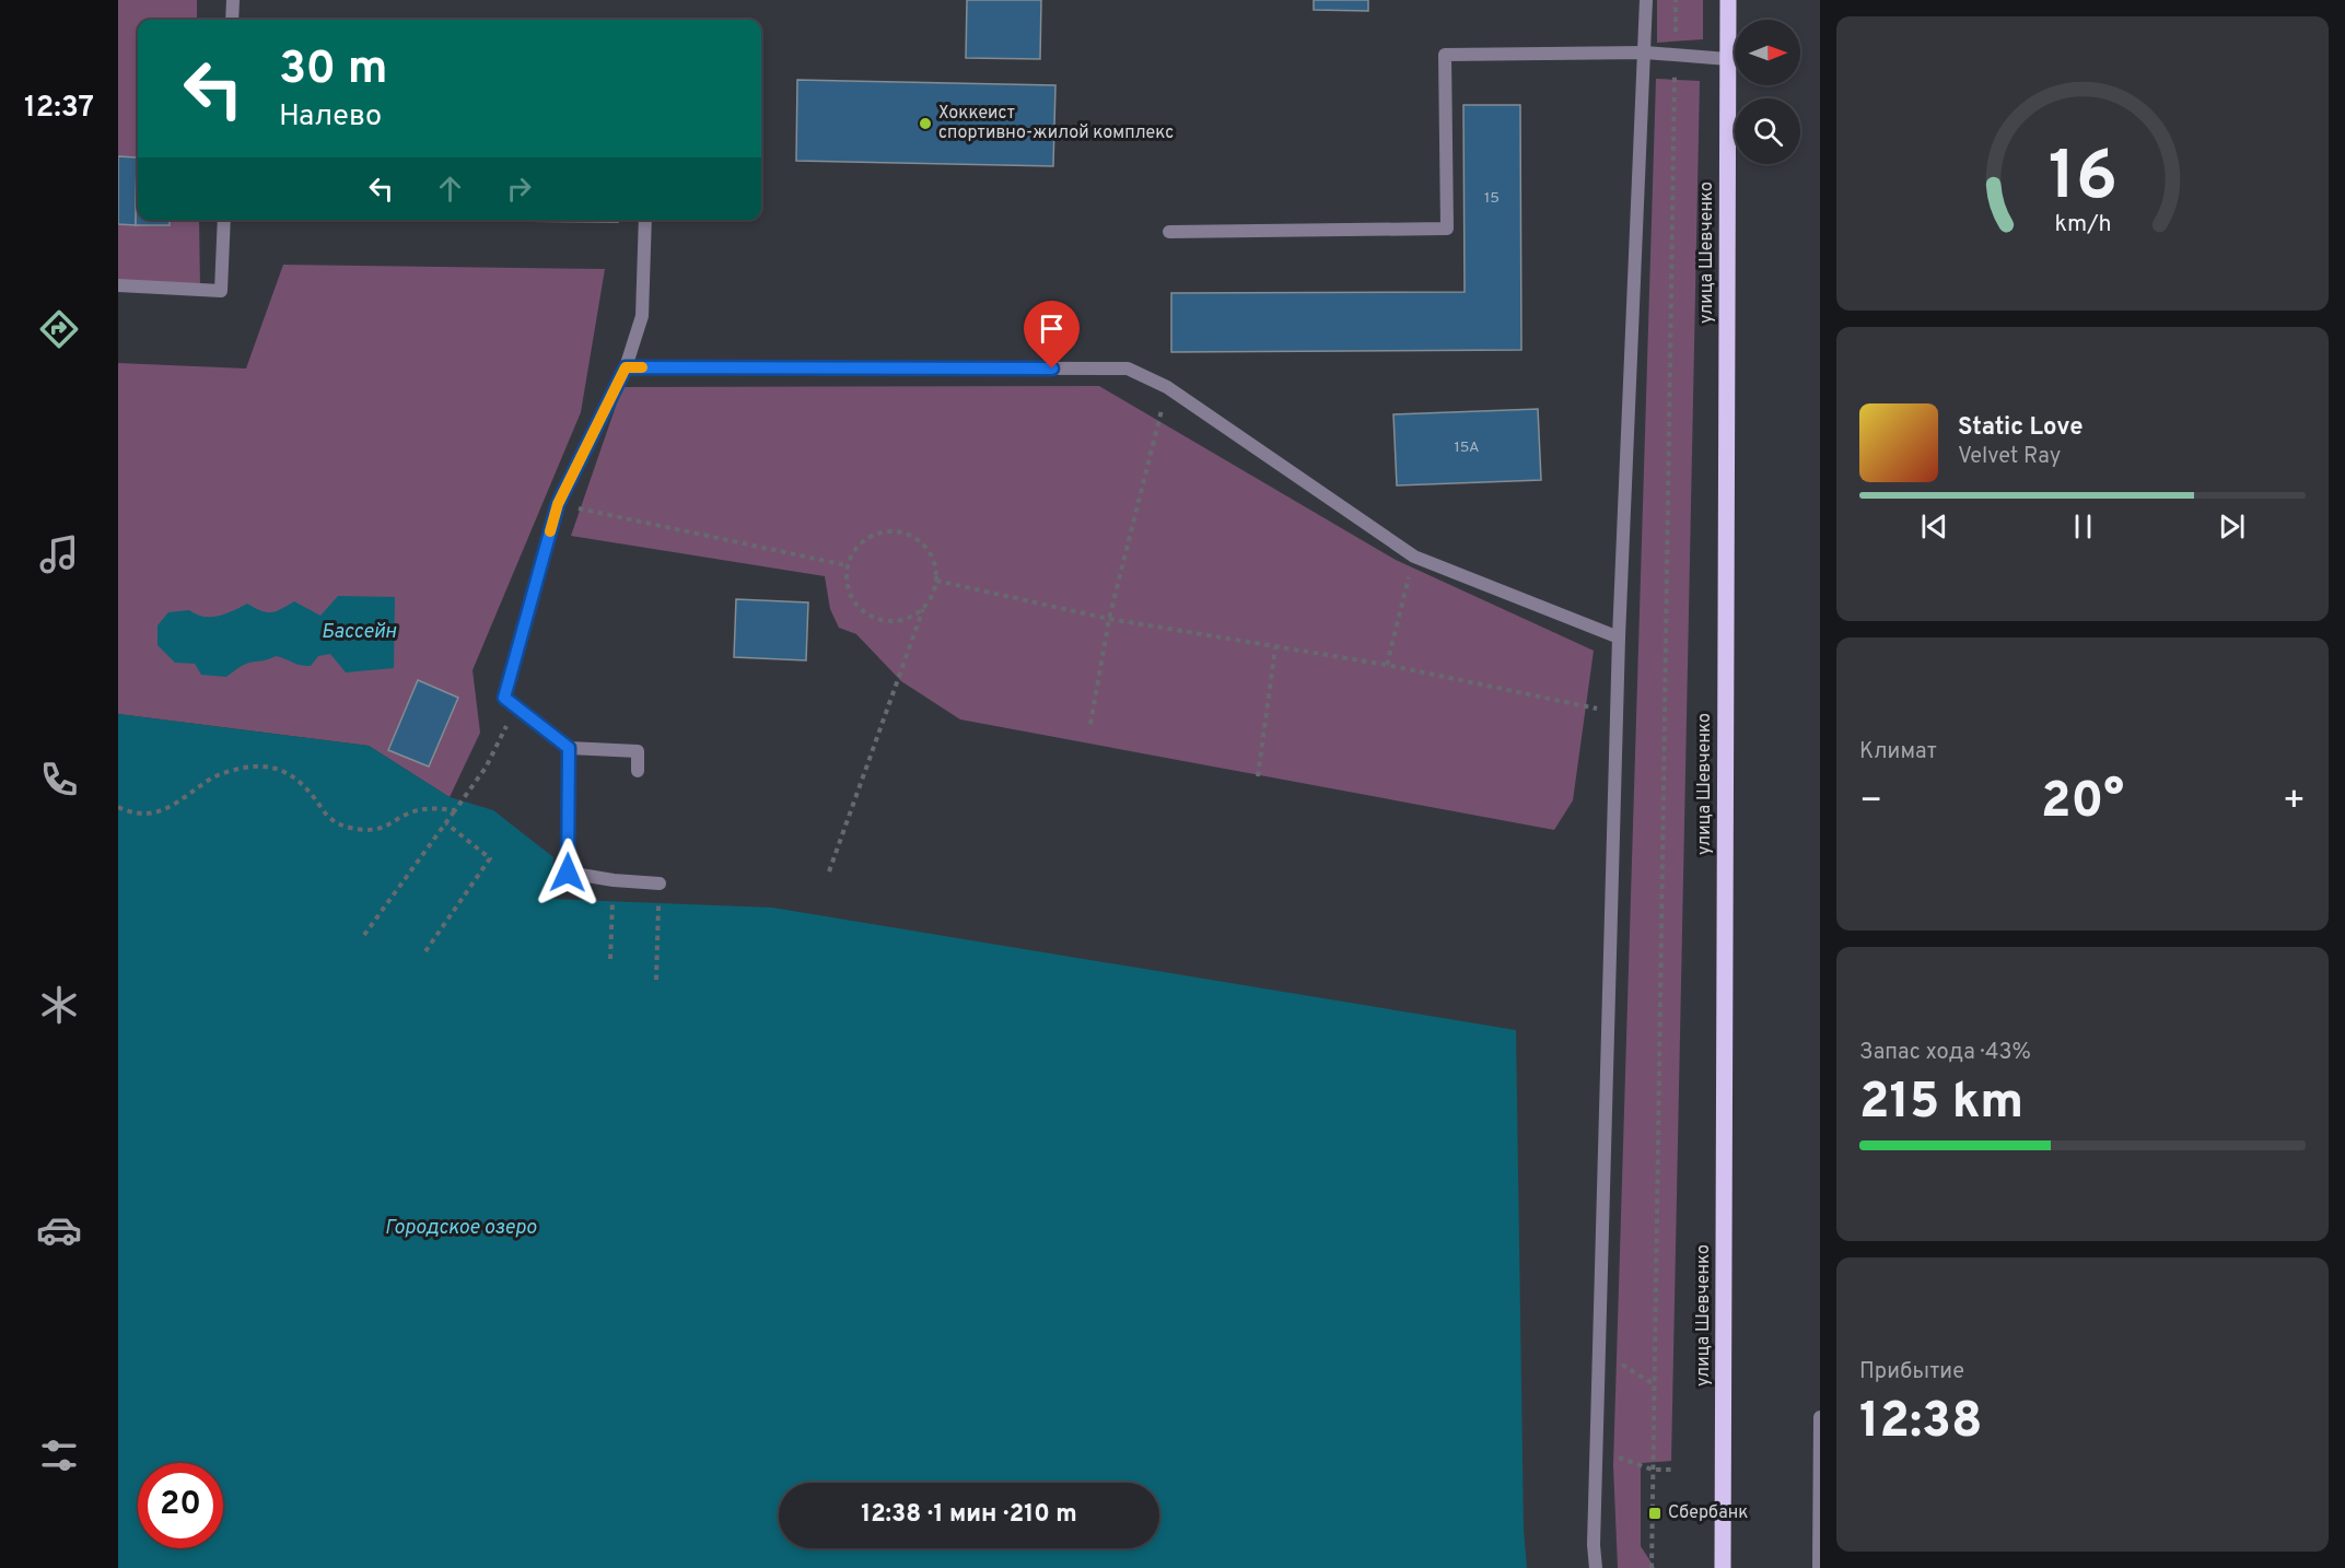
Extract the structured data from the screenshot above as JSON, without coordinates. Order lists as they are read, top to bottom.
{
  "streets": {
    "main road": ["улица Шевченко"]
  },
  "water": ["Бассейн", "Городское озеро"],
  "places": {
    "other": ["Хоккеист спортивно-жилой комплекс"],
    "transit": ["Сбербанк"]
  },
  "house_numbers": ["15", "15А"],
  "north": "right",
  "page": {
    "tabs": "12:37",
    "turn": ["30 m", "Налево"],
    "song": ["Static Love", "Velvet Ray"],
    "tile": [
      "Климат",
      ["Запас хода · 43%", "215 km"],
      ["Прибытие", "12:38"]
    ],
    "heat": ["−", "20°", "+"],
    "limit": "20",
    "trip": "12:38 · 1 мин · 210 m",
    "gauge": ["16", "km/h"]
  }
}
